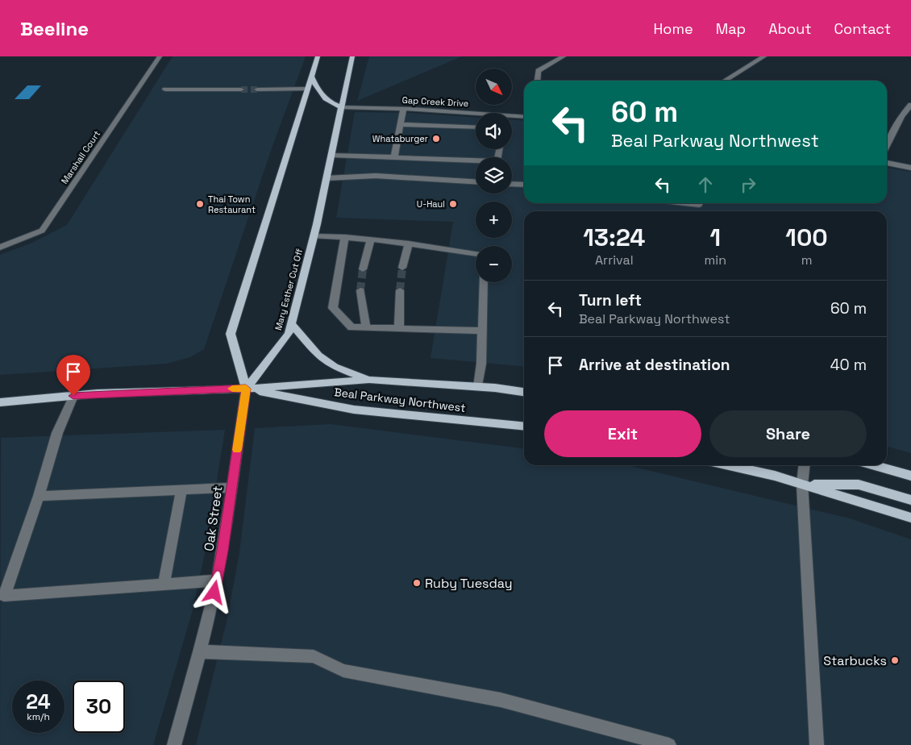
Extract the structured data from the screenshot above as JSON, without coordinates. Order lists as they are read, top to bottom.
{
  "streets": {
    "main road": ["Mary Esther Cut Off", "Beal Parkway Northwest"],
    "street": ["Gap Creek Drive", "Marshall Court", "Oak Street"]
  },
  "crossings": [
    ["Gap Creek Drive", "Mary Esther Cut Off"],
    ["Mary Esther Cut Off", "Beal Parkway Northwest"],
    ["Mary Esther Cut Off", "Oak Street"],
    ["Beal Parkway Northwest", "Oak Street"]
  ],
  "places": [
    "Whataburger",
    "Thai Town Restaurant",
    "U-Haul",
    "Ruby Tuesday",
    "Starbucks"
  ],
  "north": "bottom right",
  "page": {
    "header": "Beeline",
    "nav": [
      "Home",
      "Map",
      "About",
      "Contact"
    ],
    "map_buttons": ["+", "−"],
    "turn": ["60 m", "Beal Parkway Northwest"],
    "eta": [
      "13:24",
      "Arrival",
      "1",
      "min",
      "100",
      "m"
    ],
    "list": [
      {
        "name": "Turn left",
        "note": "Beal Parkway Northwest",
        "value": "60 m"
      },
      {
        "name": "Arrive at destination",
        "value": "40 m"
      }
    ],
    "buttons": ["Exit", "Share"],
    "speed": "24 km/h",
    "limit": "30"
  }
}
